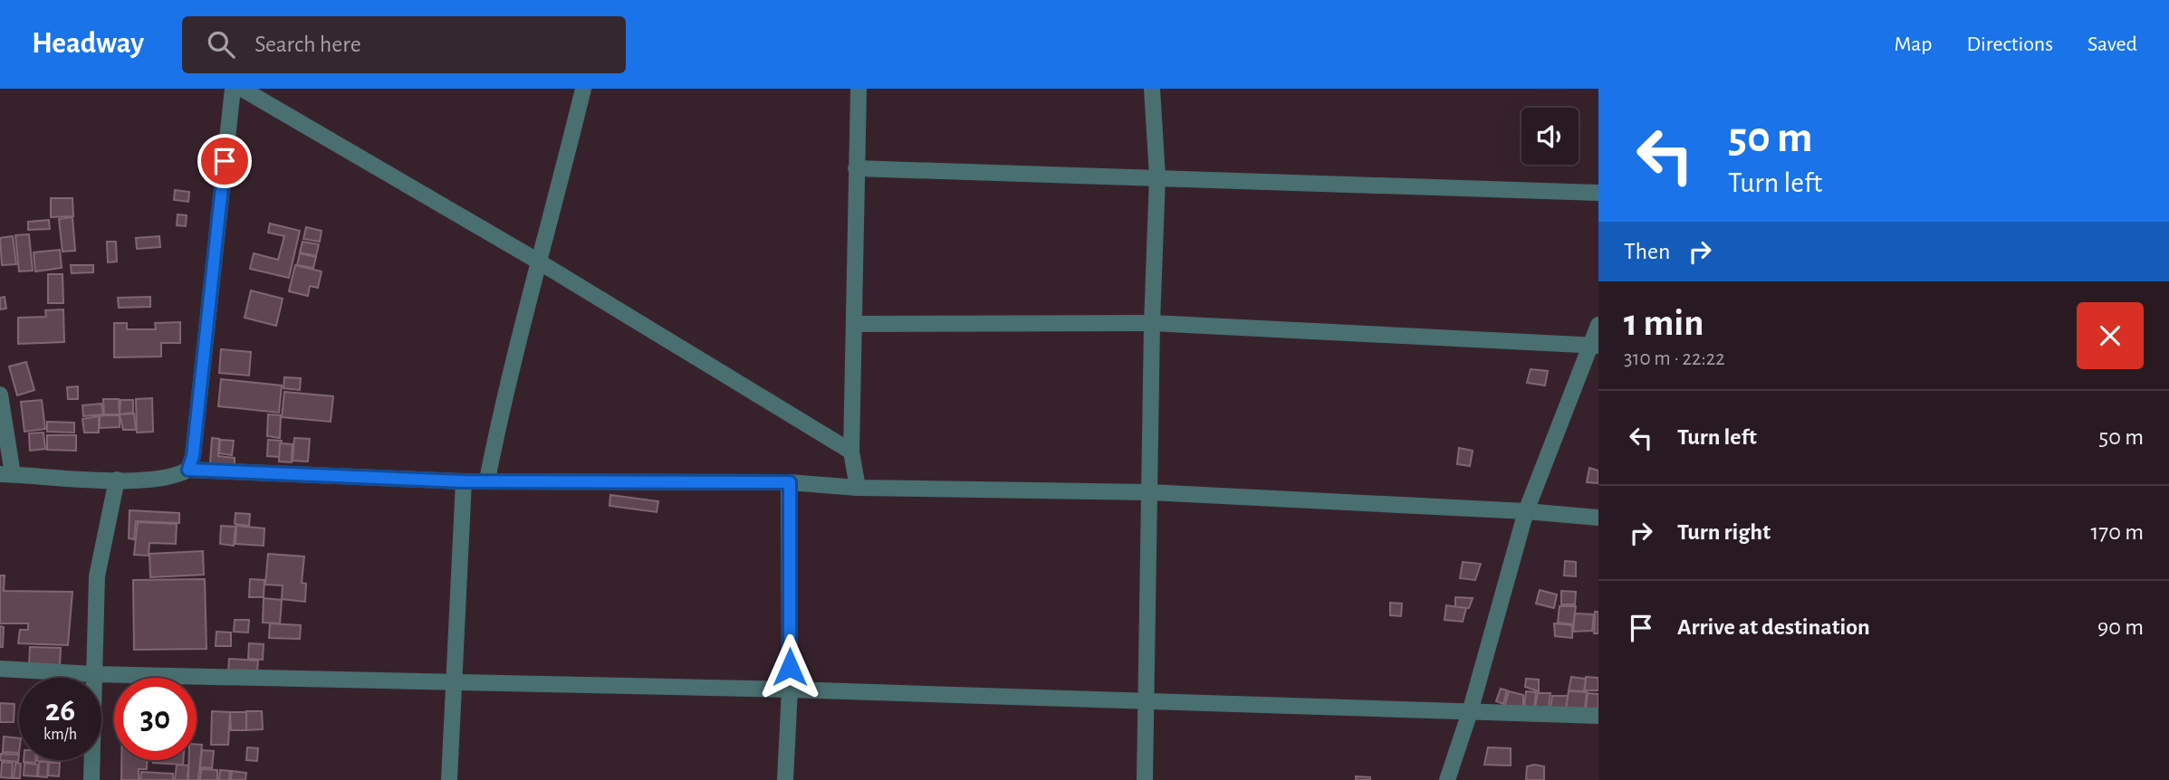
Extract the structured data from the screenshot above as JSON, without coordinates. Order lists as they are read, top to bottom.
{
  "page": {
    "header": "Headway",
    "search": "Search here",
    "nav": ["Map", "Directions", "Saved"],
    "turn": ["50 m", "Turn left"],
    "then": "Then",
    "heading": ["1 min", "310 m · 22:22"],
    "list": [
      {
        "name": "Turn left",
        "value": "50 m"
      },
      {
        "name": "Turn right",
        "value": "170 m"
      },
      {
        "name": "Arrive at destination",
        "value": "90 m"
      }
    ],
    "speed": "26 km/h",
    "limit": "30"
  }
}
